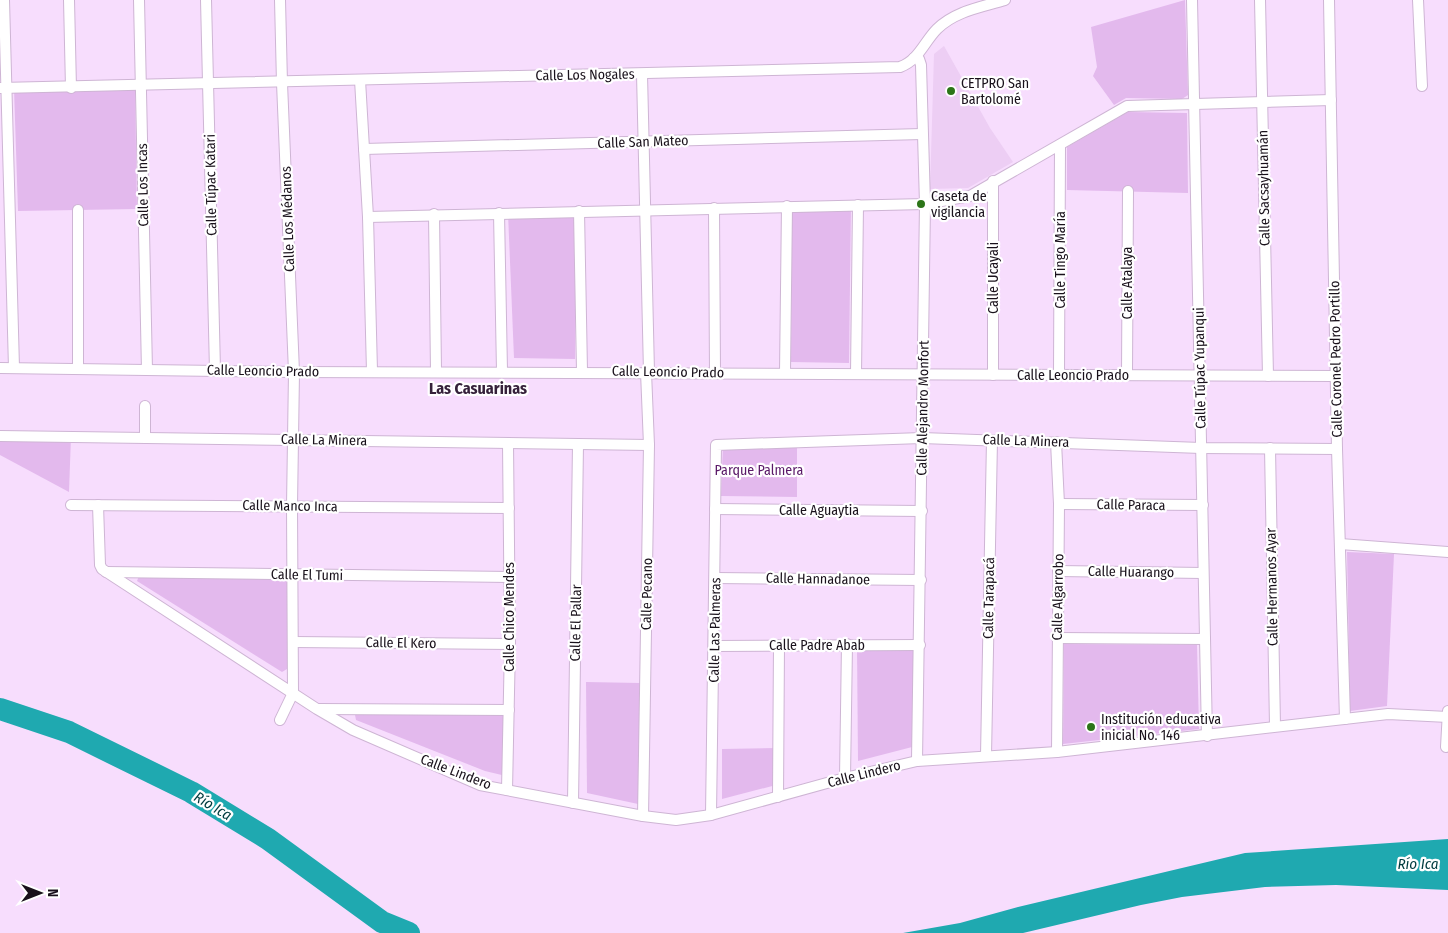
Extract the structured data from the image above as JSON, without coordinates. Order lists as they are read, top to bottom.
{
  "streets": {
    "street": [
      "Calle Los Nogales",
      "Calle San Mateo",
      "Calle Los Incas",
      "Calle Túpac Katari",
      "Calle Sacsayhuamán",
      "Calle Los Médanos",
      "Calle Tingo María",
      "Calle Ucayali",
      "Calle Atalaya",
      "Calle Coronel Pedro Portillo",
      "Calle Túpac Yupanqui",
      "Calle Leoncio Prado",
      "Calle Alejandro Monfort",
      "Calle La Minera",
      "Calle Paraca",
      "Calle Manco Inca",
      "Calle Aguaytia",
      "Calle Huarango",
      "Calle El Tumi",
      "Calle Hannadanoe",
      "Calle Hermanos Ayar",
      "Calle Pecano",
      "Calle Algarrobo",
      "Calle Tarapacá",
      "Calle Chico Mendes",
      "Calle El Pallar",
      "Calle Las Palmeras",
      "Calle El Kero",
      "Calle Padre Abab",
      "Calle Lindero"
    ]
  },
  "crossings": [
    ["Calle Los Nogales", "Calle Los Incas"],
    ["Calle Los Nogales", "Calle Túpac Katari"],
    ["Calle Los Nogales", "Calle Los Médanos"],
    ["Calle Los Nogales", "Calle Alejandro Monfort"],
    ["Calle Los Nogales", "Calle Pecano"],
    ["Calle San Mateo", "Calle Alejandro Monfort"],
    ["Calle San Mateo", "Calle Pecano"],
    ["Calle Los Incas", "Calle Leoncio Prado"],
    ["Calle Túpac Katari", "Calle Leoncio Prado"],
    ["Calle Sacsayhuamán", "Calle Leoncio Prado"],
    ["Calle Los Médanos", "Calle Leoncio Prado"],
    ["Calle Los Médanos", "Calle La Minera"],
    ["Calle Los Médanos", "Calle Manco Inca"],
    ["Calle Los Médanos", "Calle El Tumi"],
    ["Calle Los Médanos", "Calle El Kero"],
    ["Calle Los Médanos", "Calle Lindero"],
    ["Calle Tingo María", "Calle Leoncio Prado"],
    ["Calle Ucayali", "Calle Leoncio Prado"],
    ["Calle Atalaya", "Calle Leoncio Prado"],
    ["Calle Coronel Pedro Portillo", "Calle Leoncio Prado"],
    ["Calle Coronel Pedro Portillo", "Calle La Minera"],
    ["Calle Coronel Pedro Portillo", "Calle Lindero"],
    ["Calle Túpac Yupanqui", "Calle Leoncio Prado"],
    ["Calle Túpac Yupanqui", "Calle La Minera"],
    ["Calle Túpac Yupanqui", "Calle Paraca"],
    ["Calle Túpac Yupanqui", "Calle Huarango"],
    ["Calle Túpac Yupanqui", "Calle Lindero"],
    ["Calle Leoncio Prado", "Calle Alejandro Monfort"],
    ["Calle Leoncio Prado", "Calle Pecano"],
    ["Calle Alejandro Monfort", "Calle La Minera"],
    ["Calle Alejandro Monfort", "Calle Aguaytia"],
    ["Calle Alejandro Monfort", "Calle Hannadanoe"],
    ["Calle Alejandro Monfort", "Calle Padre Abab"],
    ["Calle Alejandro Monfort", "Calle Lindero"],
    ["Calle La Minera", "Calle Hermanos Ayar"],
    ["Calle La Minera", "Calle Pecano"],
    ["Calle La Minera", "Calle Algarrobo"],
    ["Calle La Minera", "Calle Tarapacá"],
    ["Calle La Minera", "Calle Chico Mendes"],
    ["Calle La Minera", "Calle El Pallar"],
    ["Calle La Minera", "Calle Las Palmeras"],
    ["Calle Paraca", "Calle Algarrobo"],
    ["Calle Manco Inca", "Calle Chico Mendes"],
    ["Calle Aguaytia", "Calle Las Palmeras"],
    ["Calle Huarango", "Calle Algarrobo"],
    ["Calle El Tumi", "Calle Chico Mendes"],
    ["Calle El Tumi", "Calle Lindero"],
    ["Calle Hannadanoe", "Calle Las Palmeras"],
    ["Calle Hermanos Ayar", "Calle Lindero"],
    ["Calle Pecano", "Calle Lindero"],
    ["Calle Algarrobo", "Calle Lindero"],
    ["Calle Tarapacá", "Calle Lindero"],
    ["Calle Chico Mendes", "Calle El Kero"],
    ["Calle Chico Mendes", "Calle Lindero"],
    ["Calle El Pallar", "Calle Lindero"],
    ["Calle Las Palmeras", "Calle Padre Abab"],
    ["Calle Las Palmeras", "Calle Lindero"]
  ],
  "districts": ["Las Casuarinas"],
  "water": ["Río Ica"],
  "parks": ["Parque Palmera"],
  "places": ["CETPRO San Bartolomé", "Caseta de vigilancia", "Institución educativa inicial No. 146"],
  "north": "right"
}
